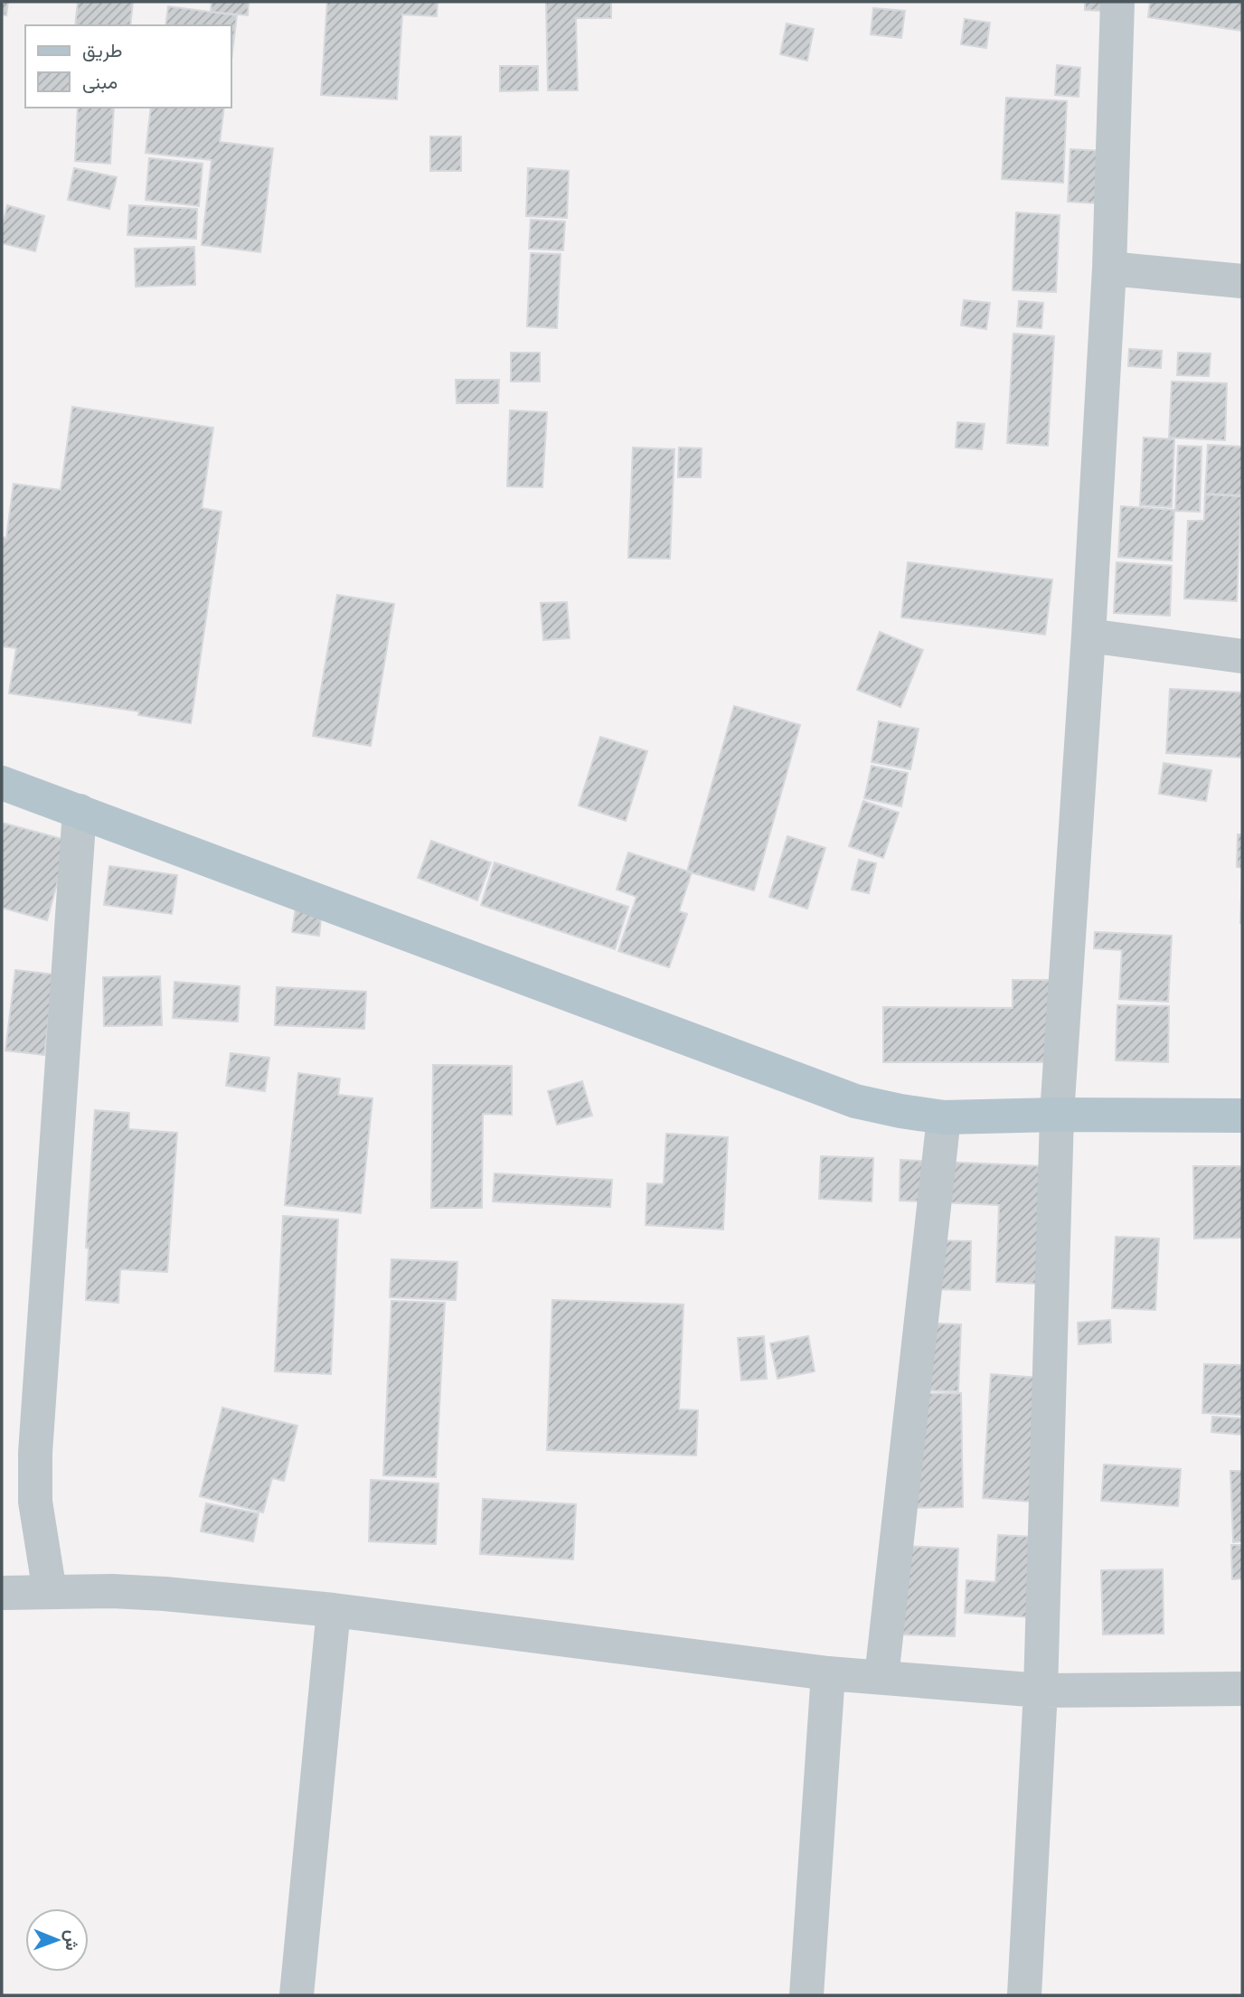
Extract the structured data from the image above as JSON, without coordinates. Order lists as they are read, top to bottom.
{
  "legend": ["طريق", "مبنى"],
  "north": "right"
}
